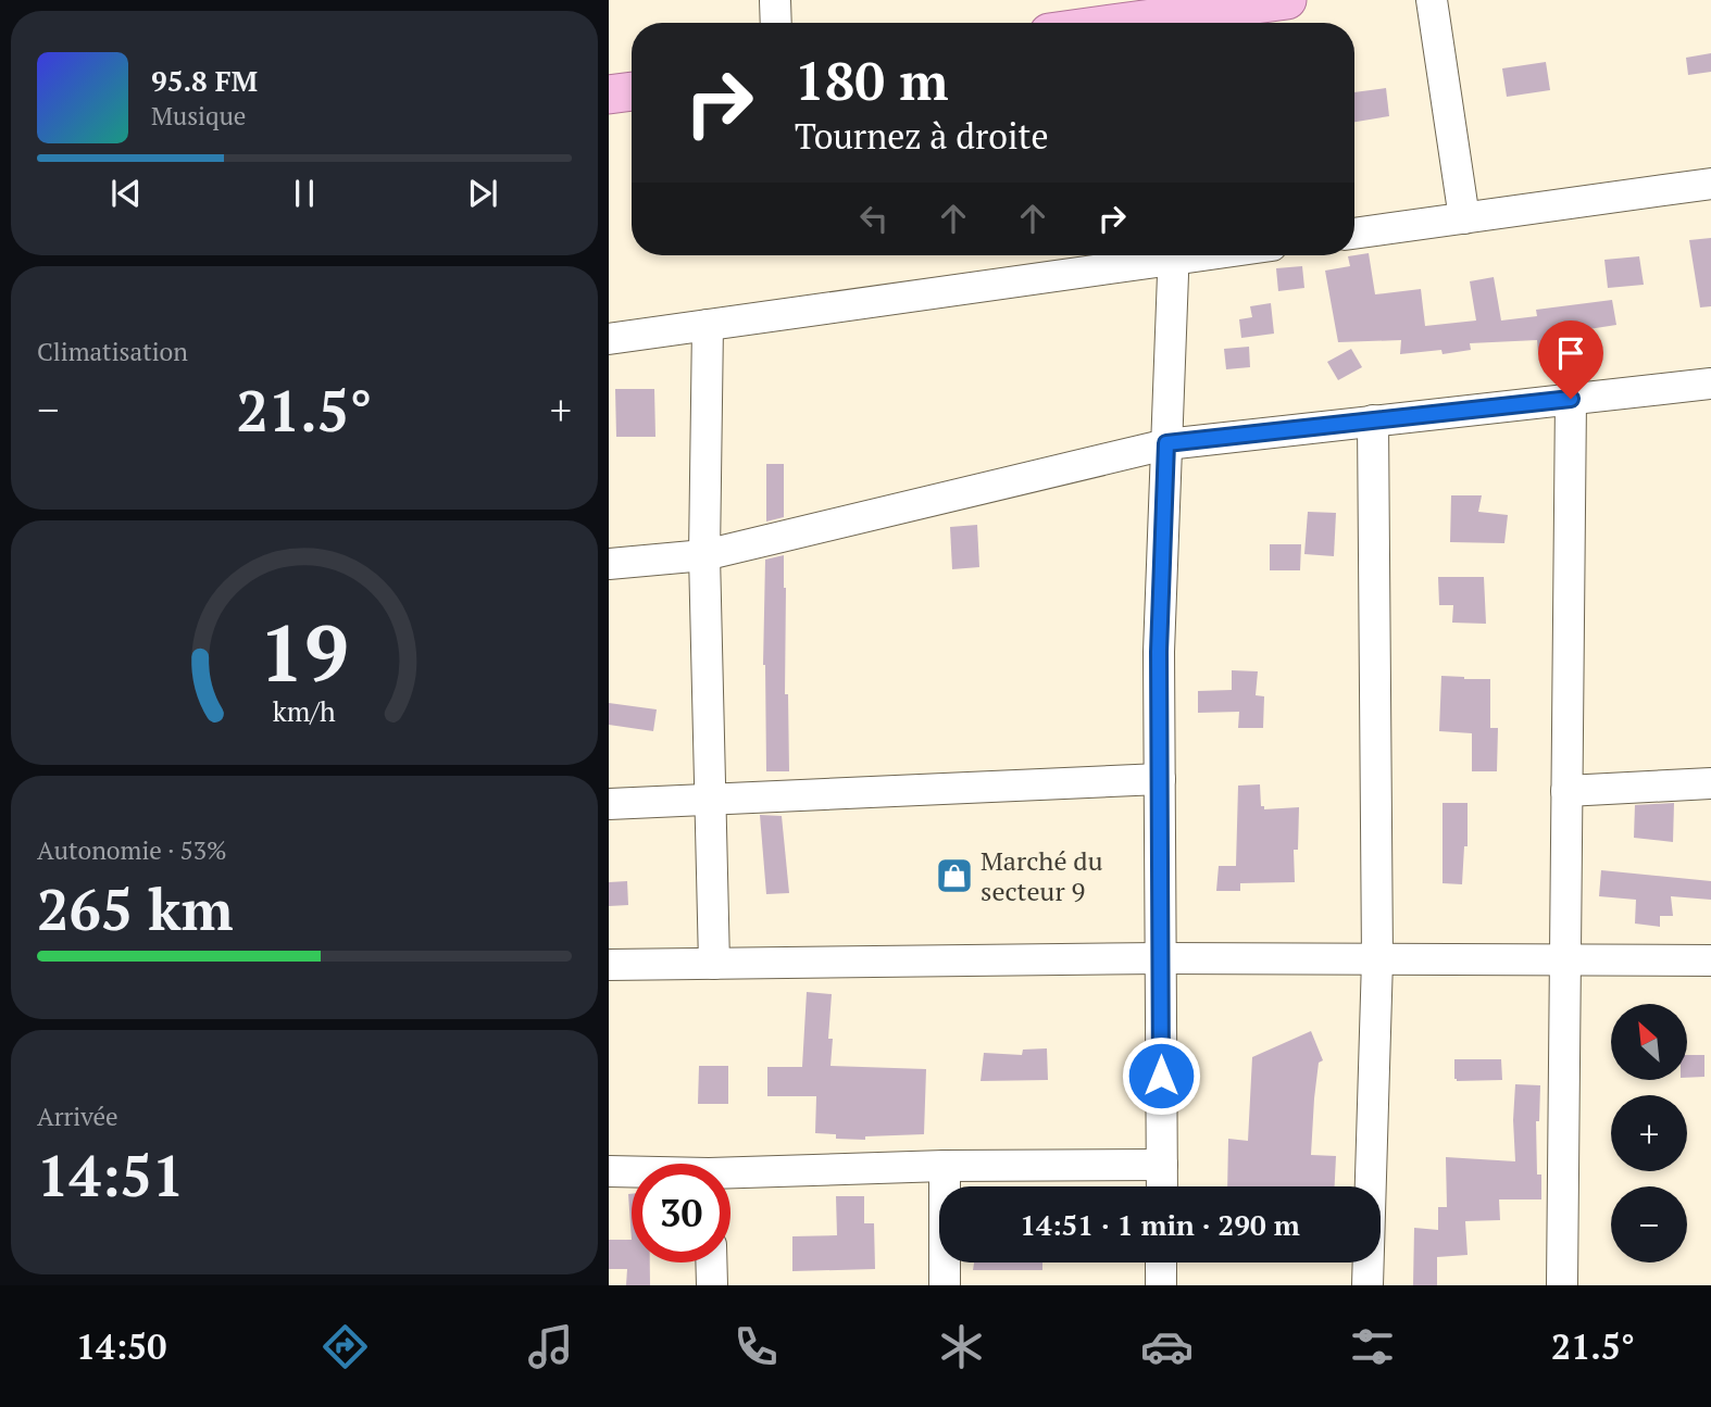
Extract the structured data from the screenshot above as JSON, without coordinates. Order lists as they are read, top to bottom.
{
  "places": {
    "shop": ["Marché du secteur 9"]
  },
  "north": "top left",
  "page": {
    "turn": ["180 m", "Tournez à droite"],
    "song": ["95.8 FM", "Musique"],
    "tile": [
      "Climatisation",
      ["Autonomie · 53%", "265 km"],
      ["Arrivée", "14:51"]
    ],
    "heat": ["−", "21.5°", "+"],
    "map_buttons": ["+", "−"],
    "limit": "30",
    "trip": "14:51 · 1 min · 290 m",
    "tabs": ["14:50", "21.5°"],
    "gauge": ["19", "km/h"]
  }
}
